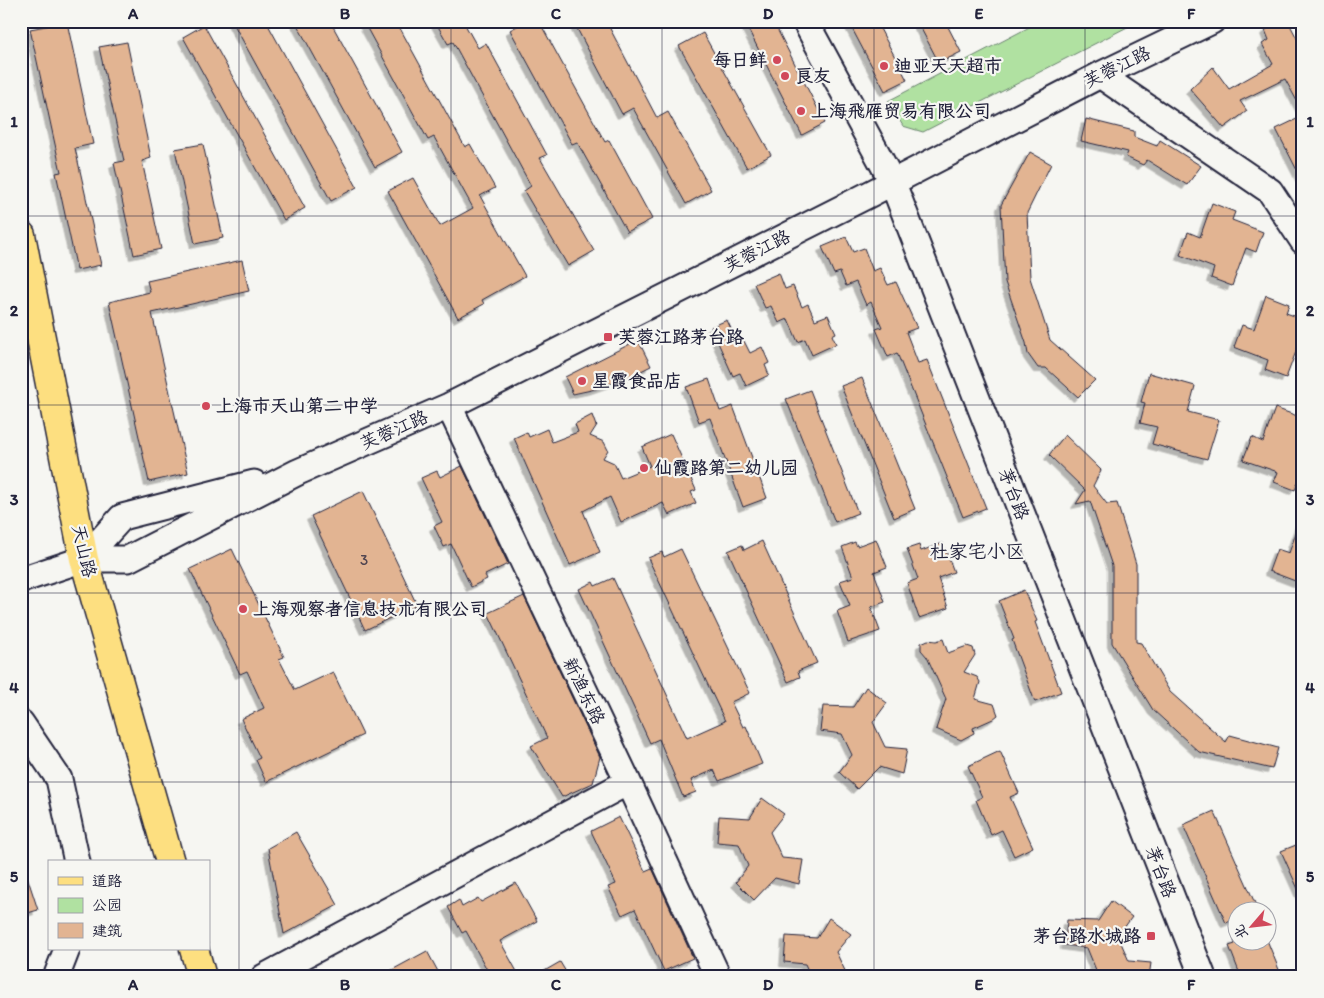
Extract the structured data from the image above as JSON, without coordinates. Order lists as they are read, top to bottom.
{
  "streets": {
    "main road": ["天山路"],
    "street": ["芙蓉江路", "茅台路", "新渔东路"]
  },
  "crossings": [
    ["芙蓉江路", "茅台路"],
    ["芙蓉江路", "天山路"],
    ["芙蓉江路", "新渔东路"]
  ],
  "districts": ["杜家宅小区"],
  "places": {
    "other": [
      "每日鲜",
      "迪亚天天超市",
      "良友",
      "上海飛雁贸易有限公司",
      "星霞食品店",
      "上海市天山第二中学",
      "仙霞路第二幼儿园",
      "上海观察者信息技术有限公司"
    ],
    "transit": ["芙蓉江路茅台路", "茅台路水城路"]
  },
  "house_numbers": ["3"],
  "legend": ["道路", "公园", "建筑"],
  "north": "bottom left",
  "grid": {
    "columns": [
      "A",
      "B",
      "C",
      "D",
      "E",
      "F"
    ],
    "rows": [
      "1",
      "2",
      "3",
      "4",
      "5"
    ]
  }
}
